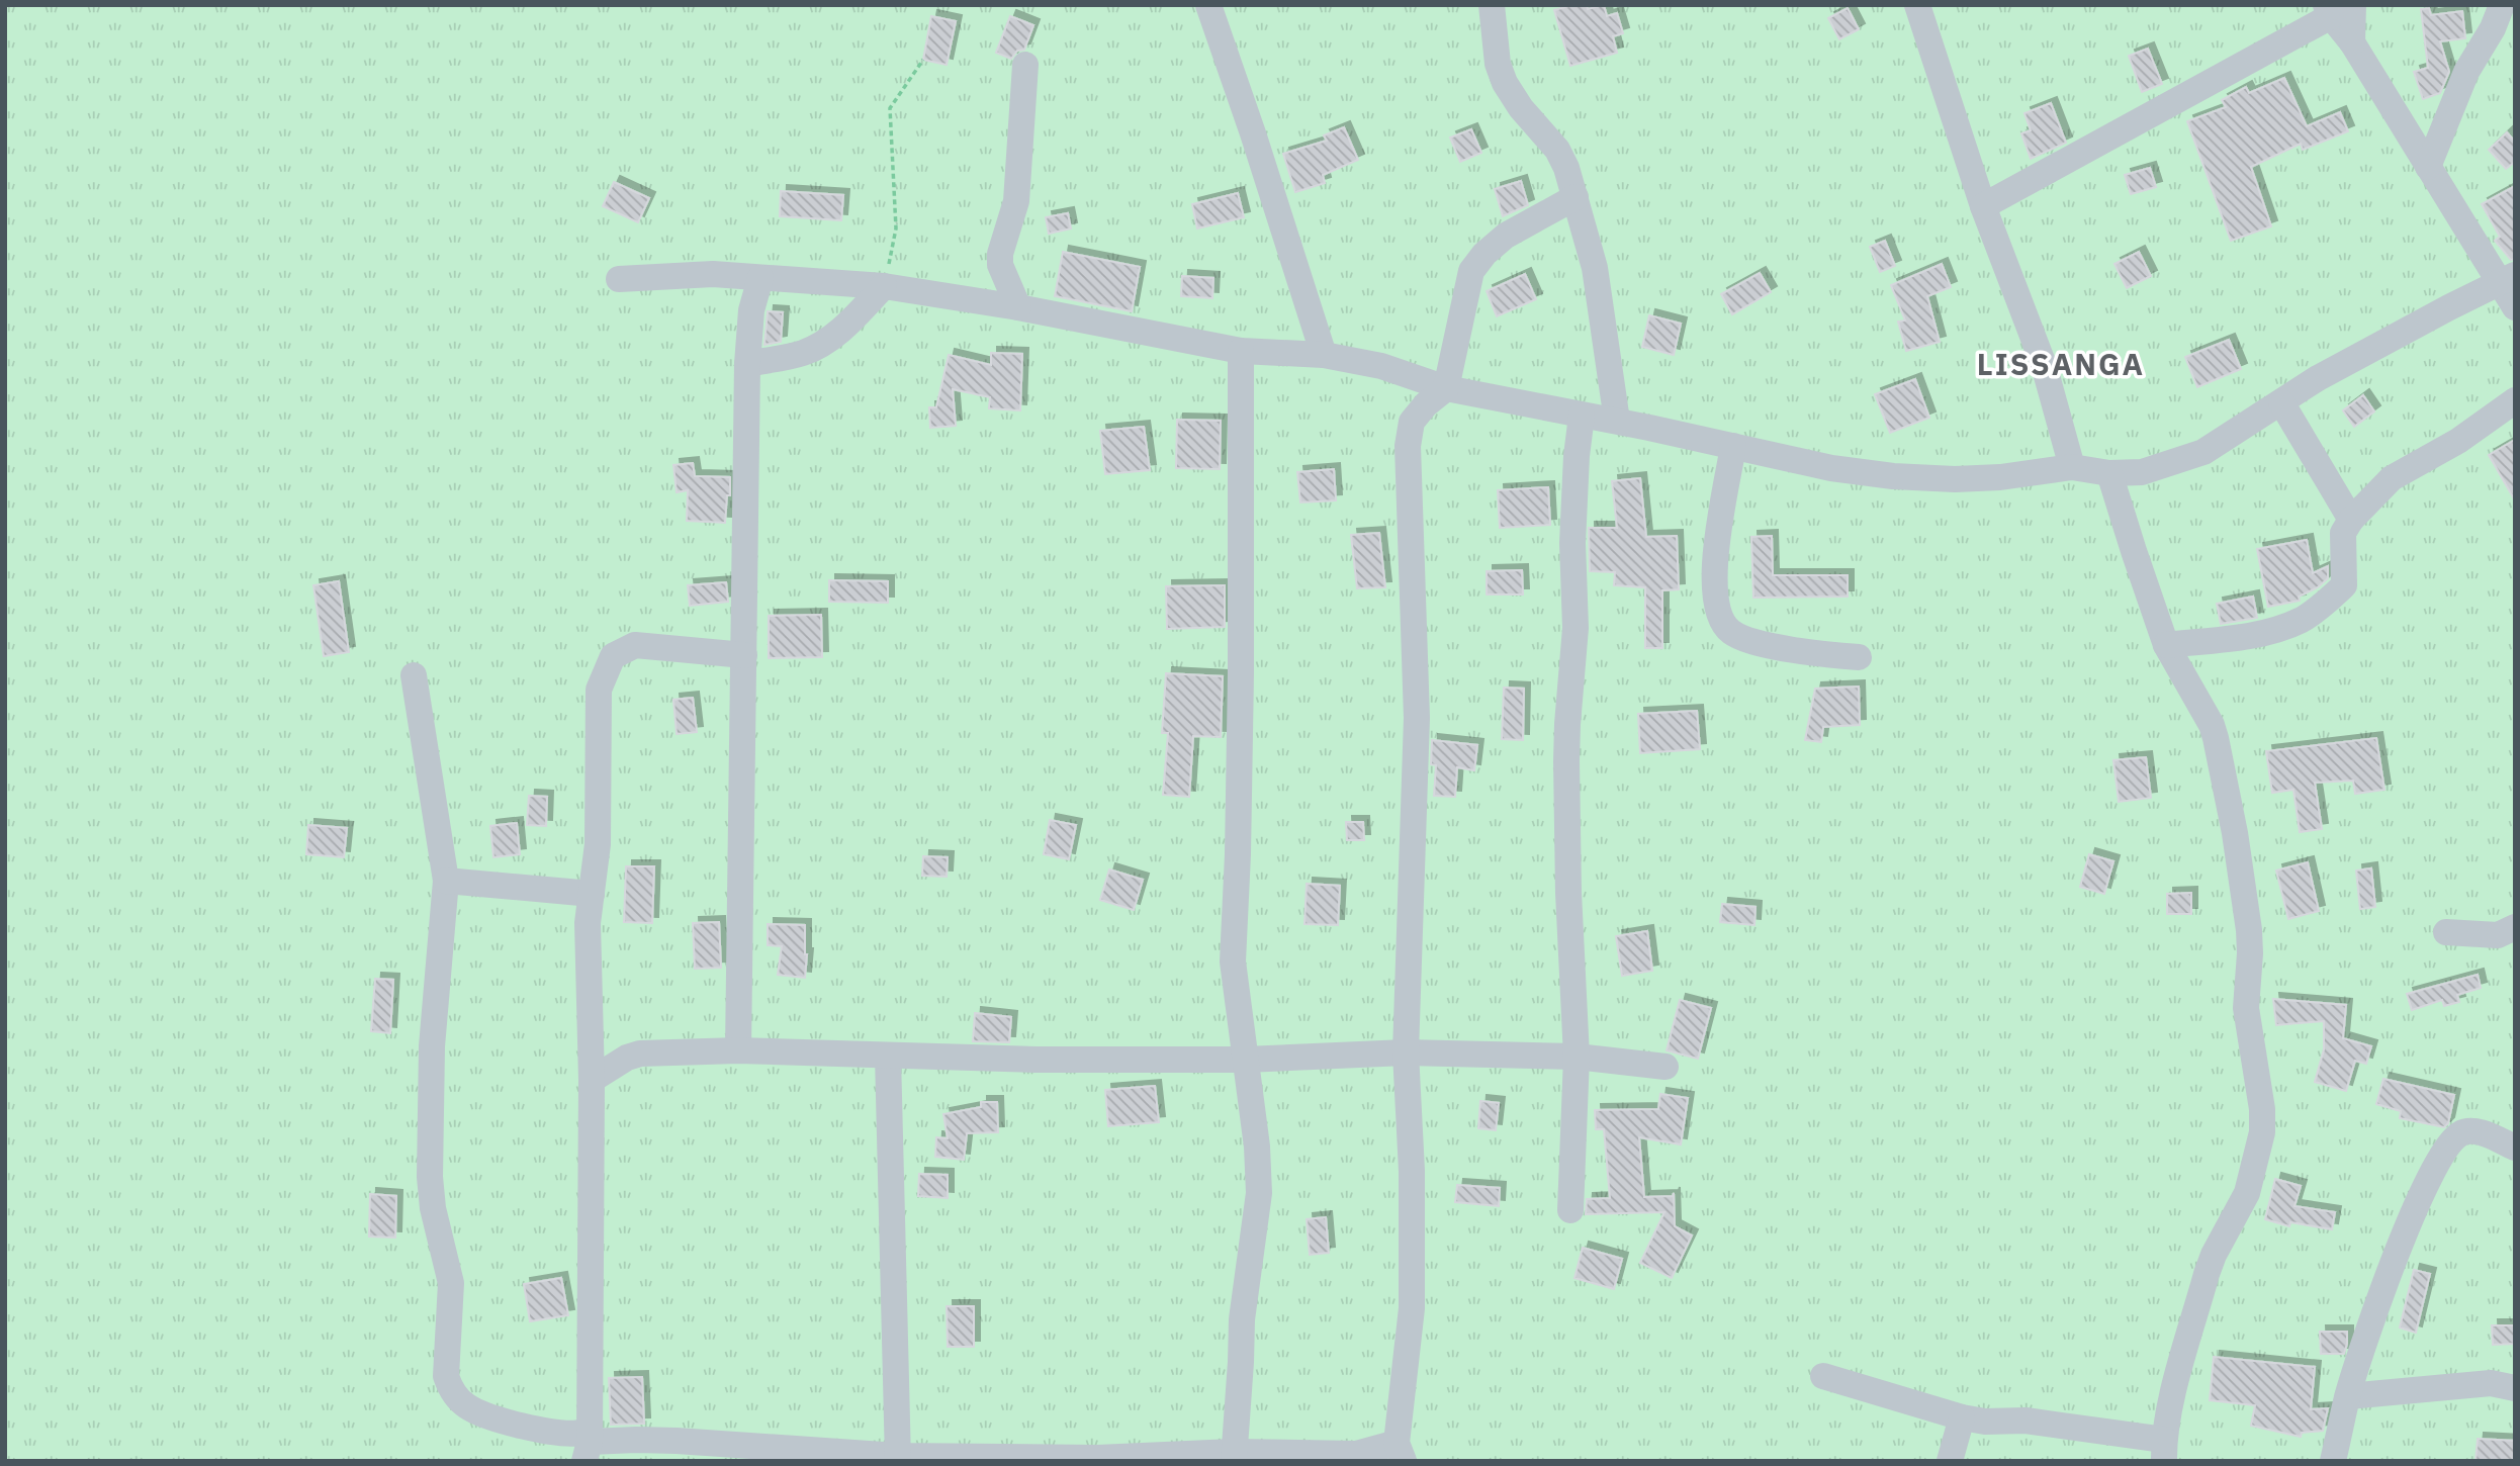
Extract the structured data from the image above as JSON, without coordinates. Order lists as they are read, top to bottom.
{
  "districts": ["LISSANGA"]
}
